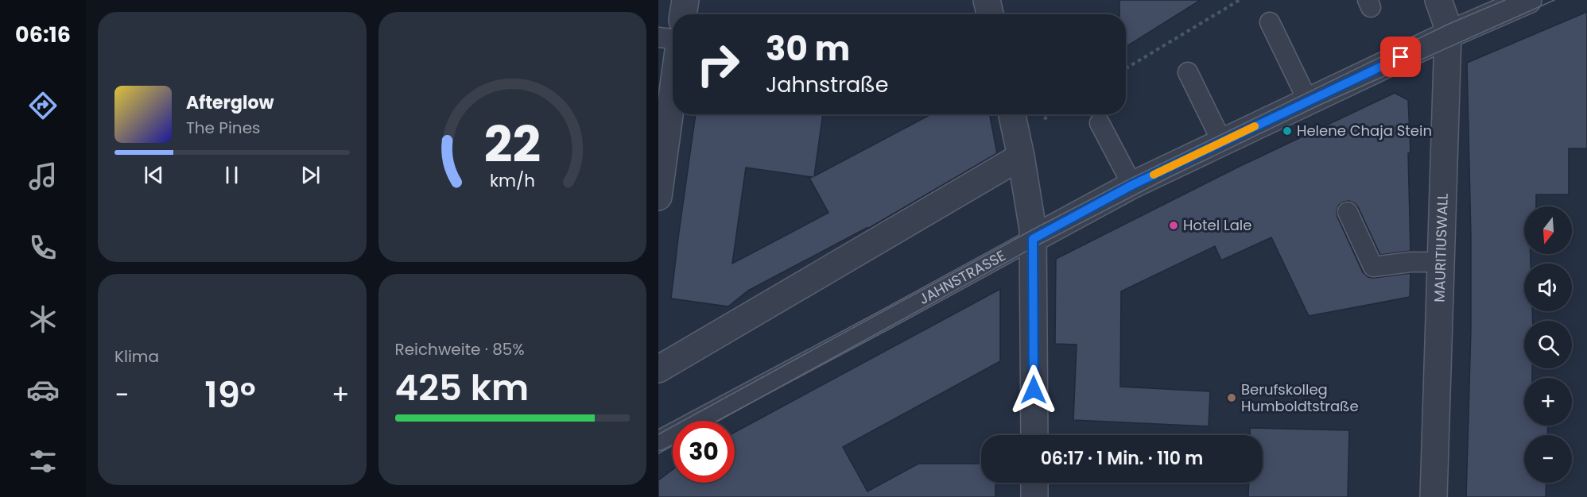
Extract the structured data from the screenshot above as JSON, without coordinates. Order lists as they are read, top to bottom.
{
  "streets": {
    "street": ["MAURITIUSWALL", "JAHNSTRASSE"]
  },
  "crossings": [
    ["MAURITIUSWALL", "JAHNSTRASSE"]
  ],
  "places": ["Helene Chaja Stein", "Hotel Lale", "Berufskolleg Humboldtstraße"],
  "north": "bottom",
  "page": {
    "tabs": "06:16",
    "turn": ["30 m", "Jahnstraße"],
    "song": ["Afterglow", "The Pines"],
    "map_buttons": ["+", "−"],
    "tile": [
      "Klima",
      ["Reichweite · 85%", "425 km"]
    ],
    "heat": ["−", "19°", "+"],
    "limit": "30",
    "trip": "06:17 · 1 Min. · 110 m",
    "gauge": ["22", "km/h"]
  }
}
